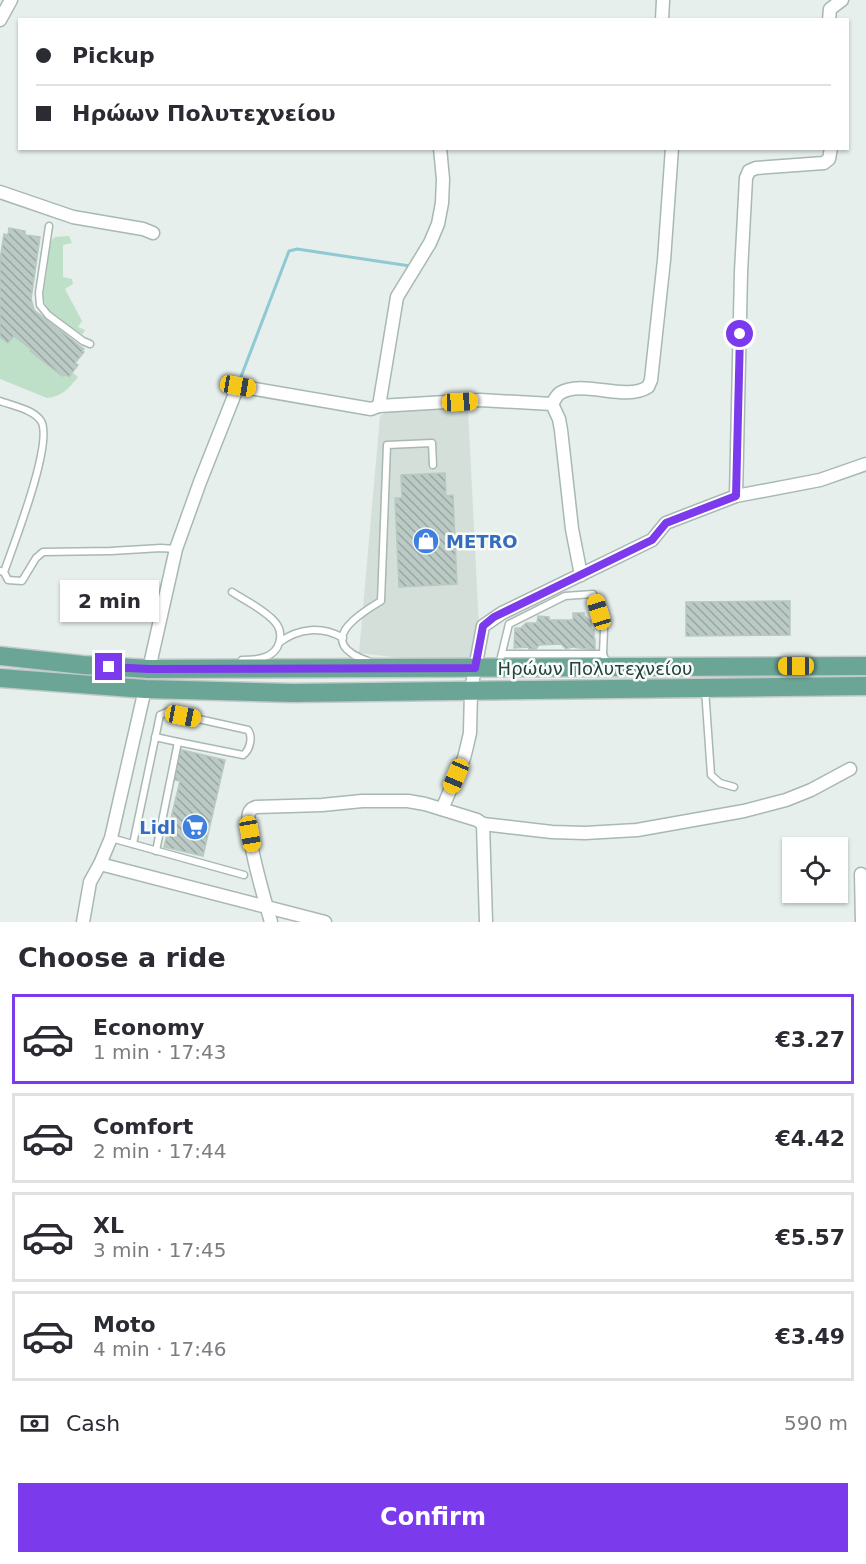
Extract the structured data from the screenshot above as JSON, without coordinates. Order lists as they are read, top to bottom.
{
  "streets": {
    "main road": ["Ηρώων Πολυτεχνείου"]
  },
  "places": {
    "shop": ["METRO"],
    "supermarket": ["Lidl"]
  },
  "page": {
    "banner": ["Pickup", "Ηρώων Πολυτεχνείου"],
    "bubble": "2 min",
    "heading": "Choose a ride",
    "list": [
      {
        "name": "Economy",
        "note": "1 min · 17:43",
        "value": "€3.27"
      },
      {
        "name": "Comfort",
        "note": "2 min · 17:44",
        "value": "€4.42"
      },
      {
        "name": "XL",
        "note": "3 min · 17:45",
        "value": "€5.57"
      },
      {
        "name": "Moto",
        "note": "4 min · 17:46",
        "value": "€3.49"
      }
    ],
    "pay": ["Cash", "590 m"],
    "buttons": "Confirm"
  }
}
